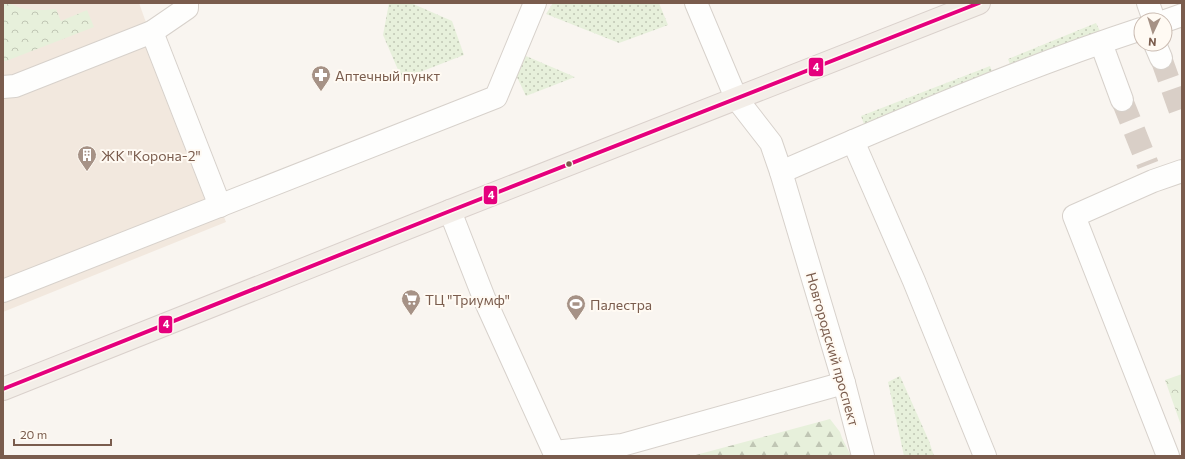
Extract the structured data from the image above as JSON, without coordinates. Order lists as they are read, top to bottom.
{
  "streets": {
    "street": ["Новгородский проспект"]
  },
  "places": {
    "pharmacy": ["Аптечный пункт"],
    "building": ["ЖК \"Корона-2\""],
    "supermarket": ["ТЦ \"Триумф\""],
    "sports": ["Палестра"]
  },
  "lines": ["transit line 4"],
  "scale_bar": "20 m",
  "north": "bottom"
}
